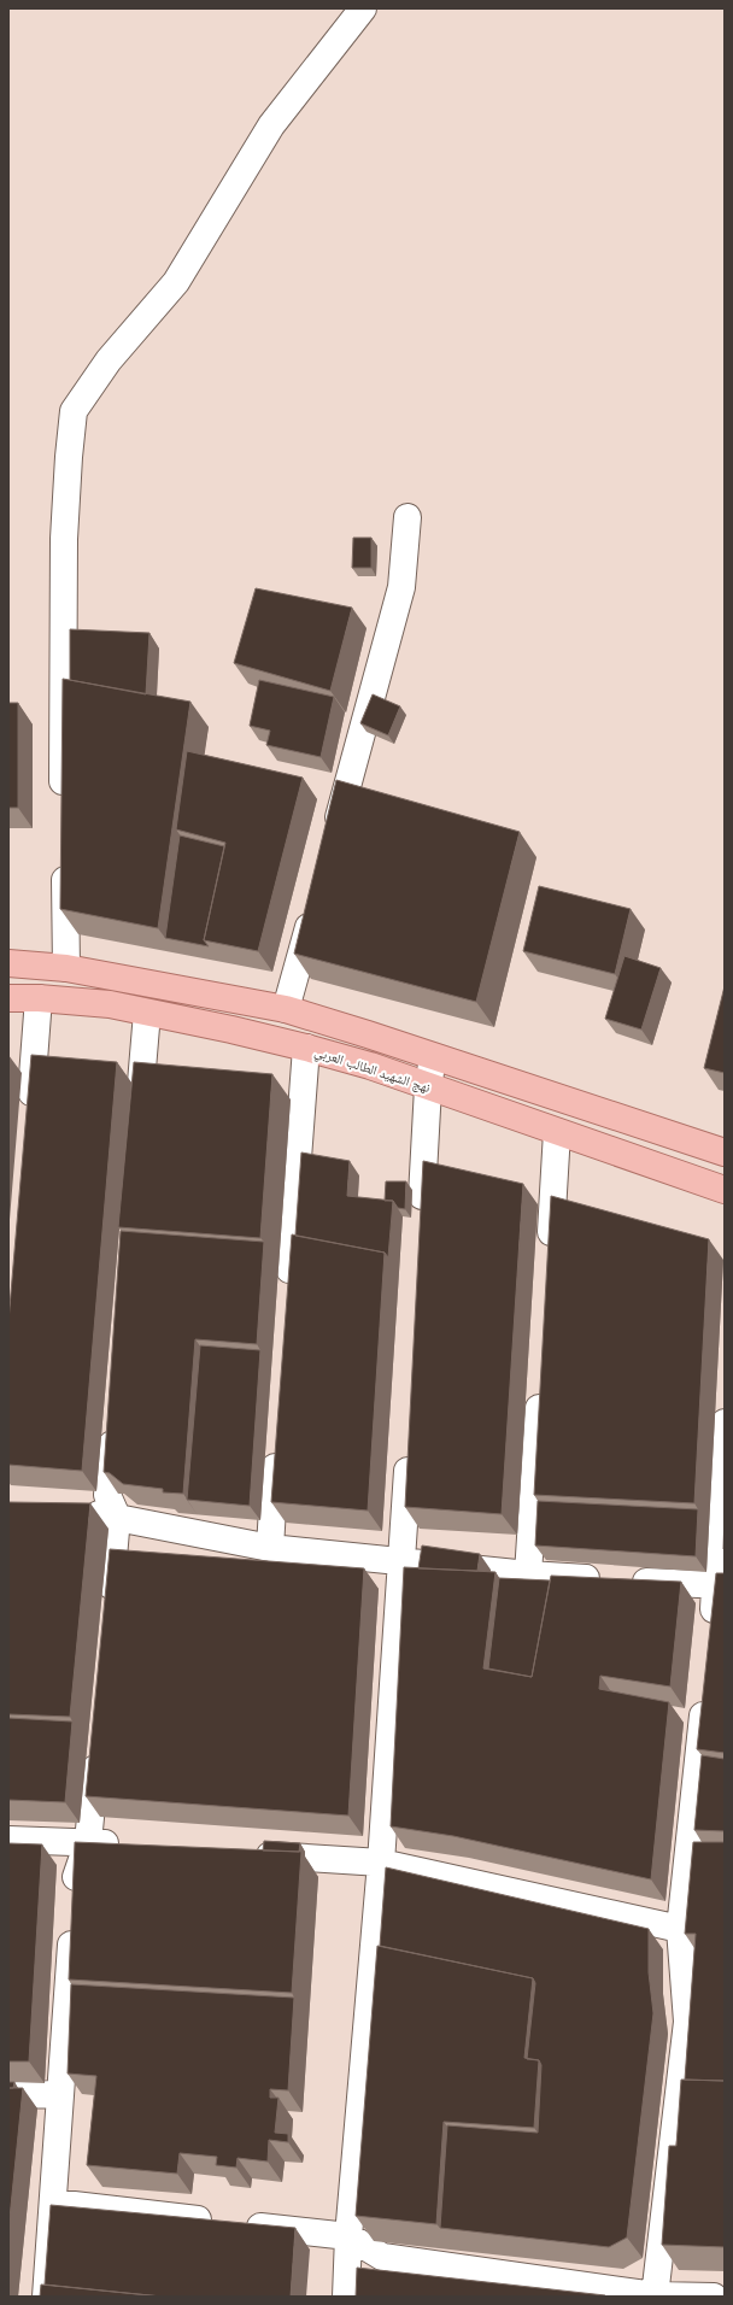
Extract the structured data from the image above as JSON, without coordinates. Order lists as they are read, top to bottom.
{
  "streets": {
    "main road": ["نهج الشهيد الطالب العربي"]
  }
}
